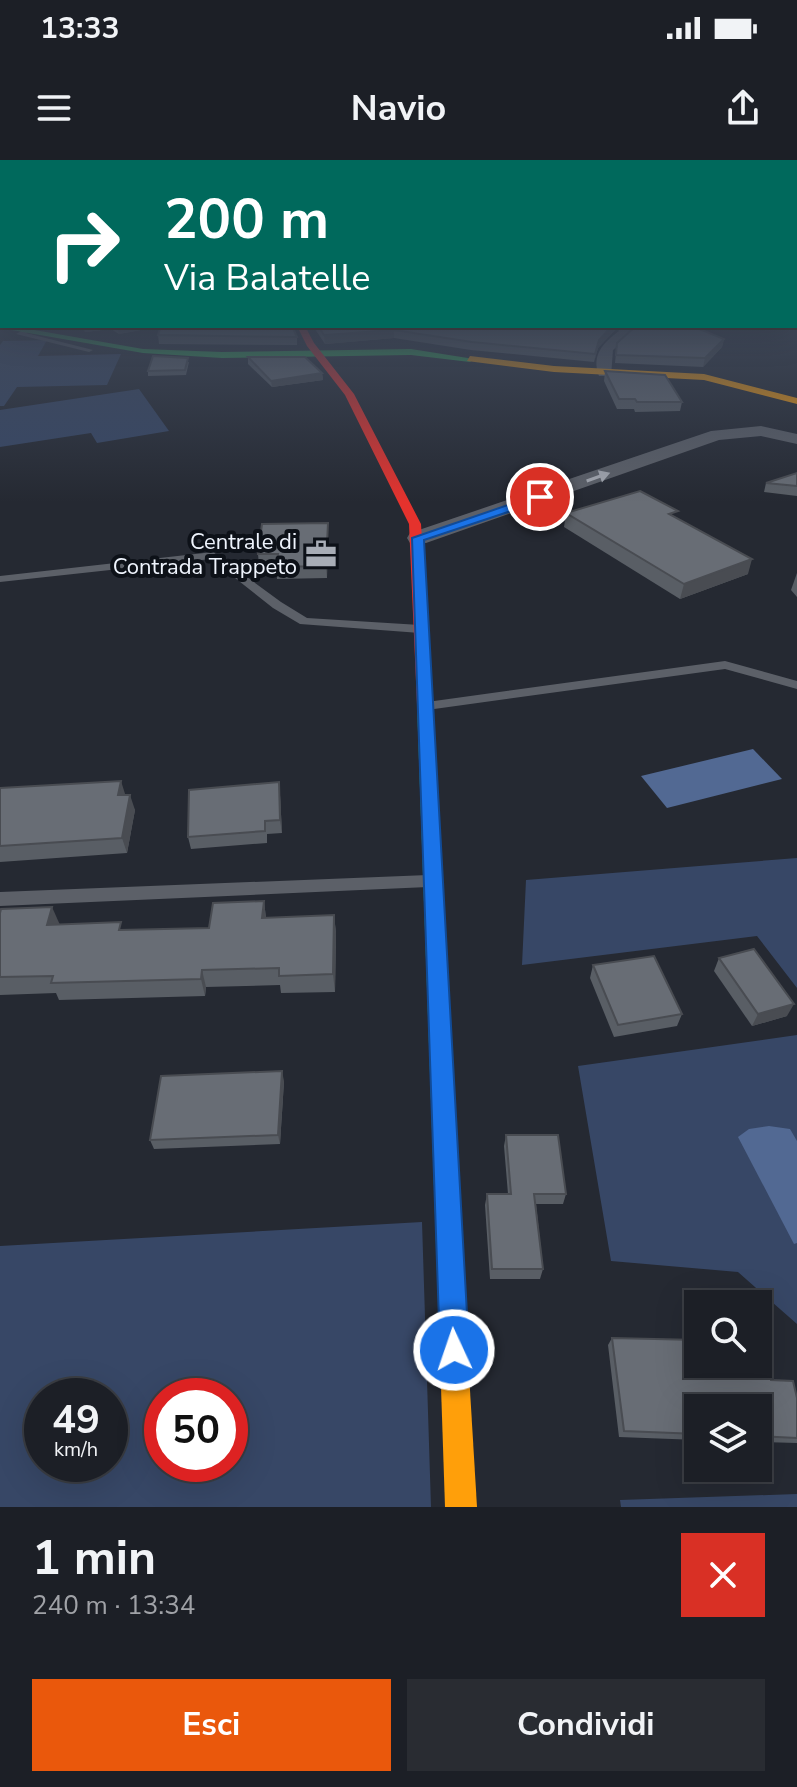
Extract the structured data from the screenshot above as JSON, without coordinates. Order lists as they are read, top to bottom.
{
  "places": {
    "office": ["Centrale di Contrada Trappeto"]
  },
  "page": {
    "status": "13:33",
    "header": "Navio",
    "turn": ["200 m", "Via Balatelle"],
    "speed": "49 km/h",
    "limit": "50",
    "heading": ["1 min", "240 m · 13:34"],
    "buttons": ["Esci", "Condividi"]
  }
}
